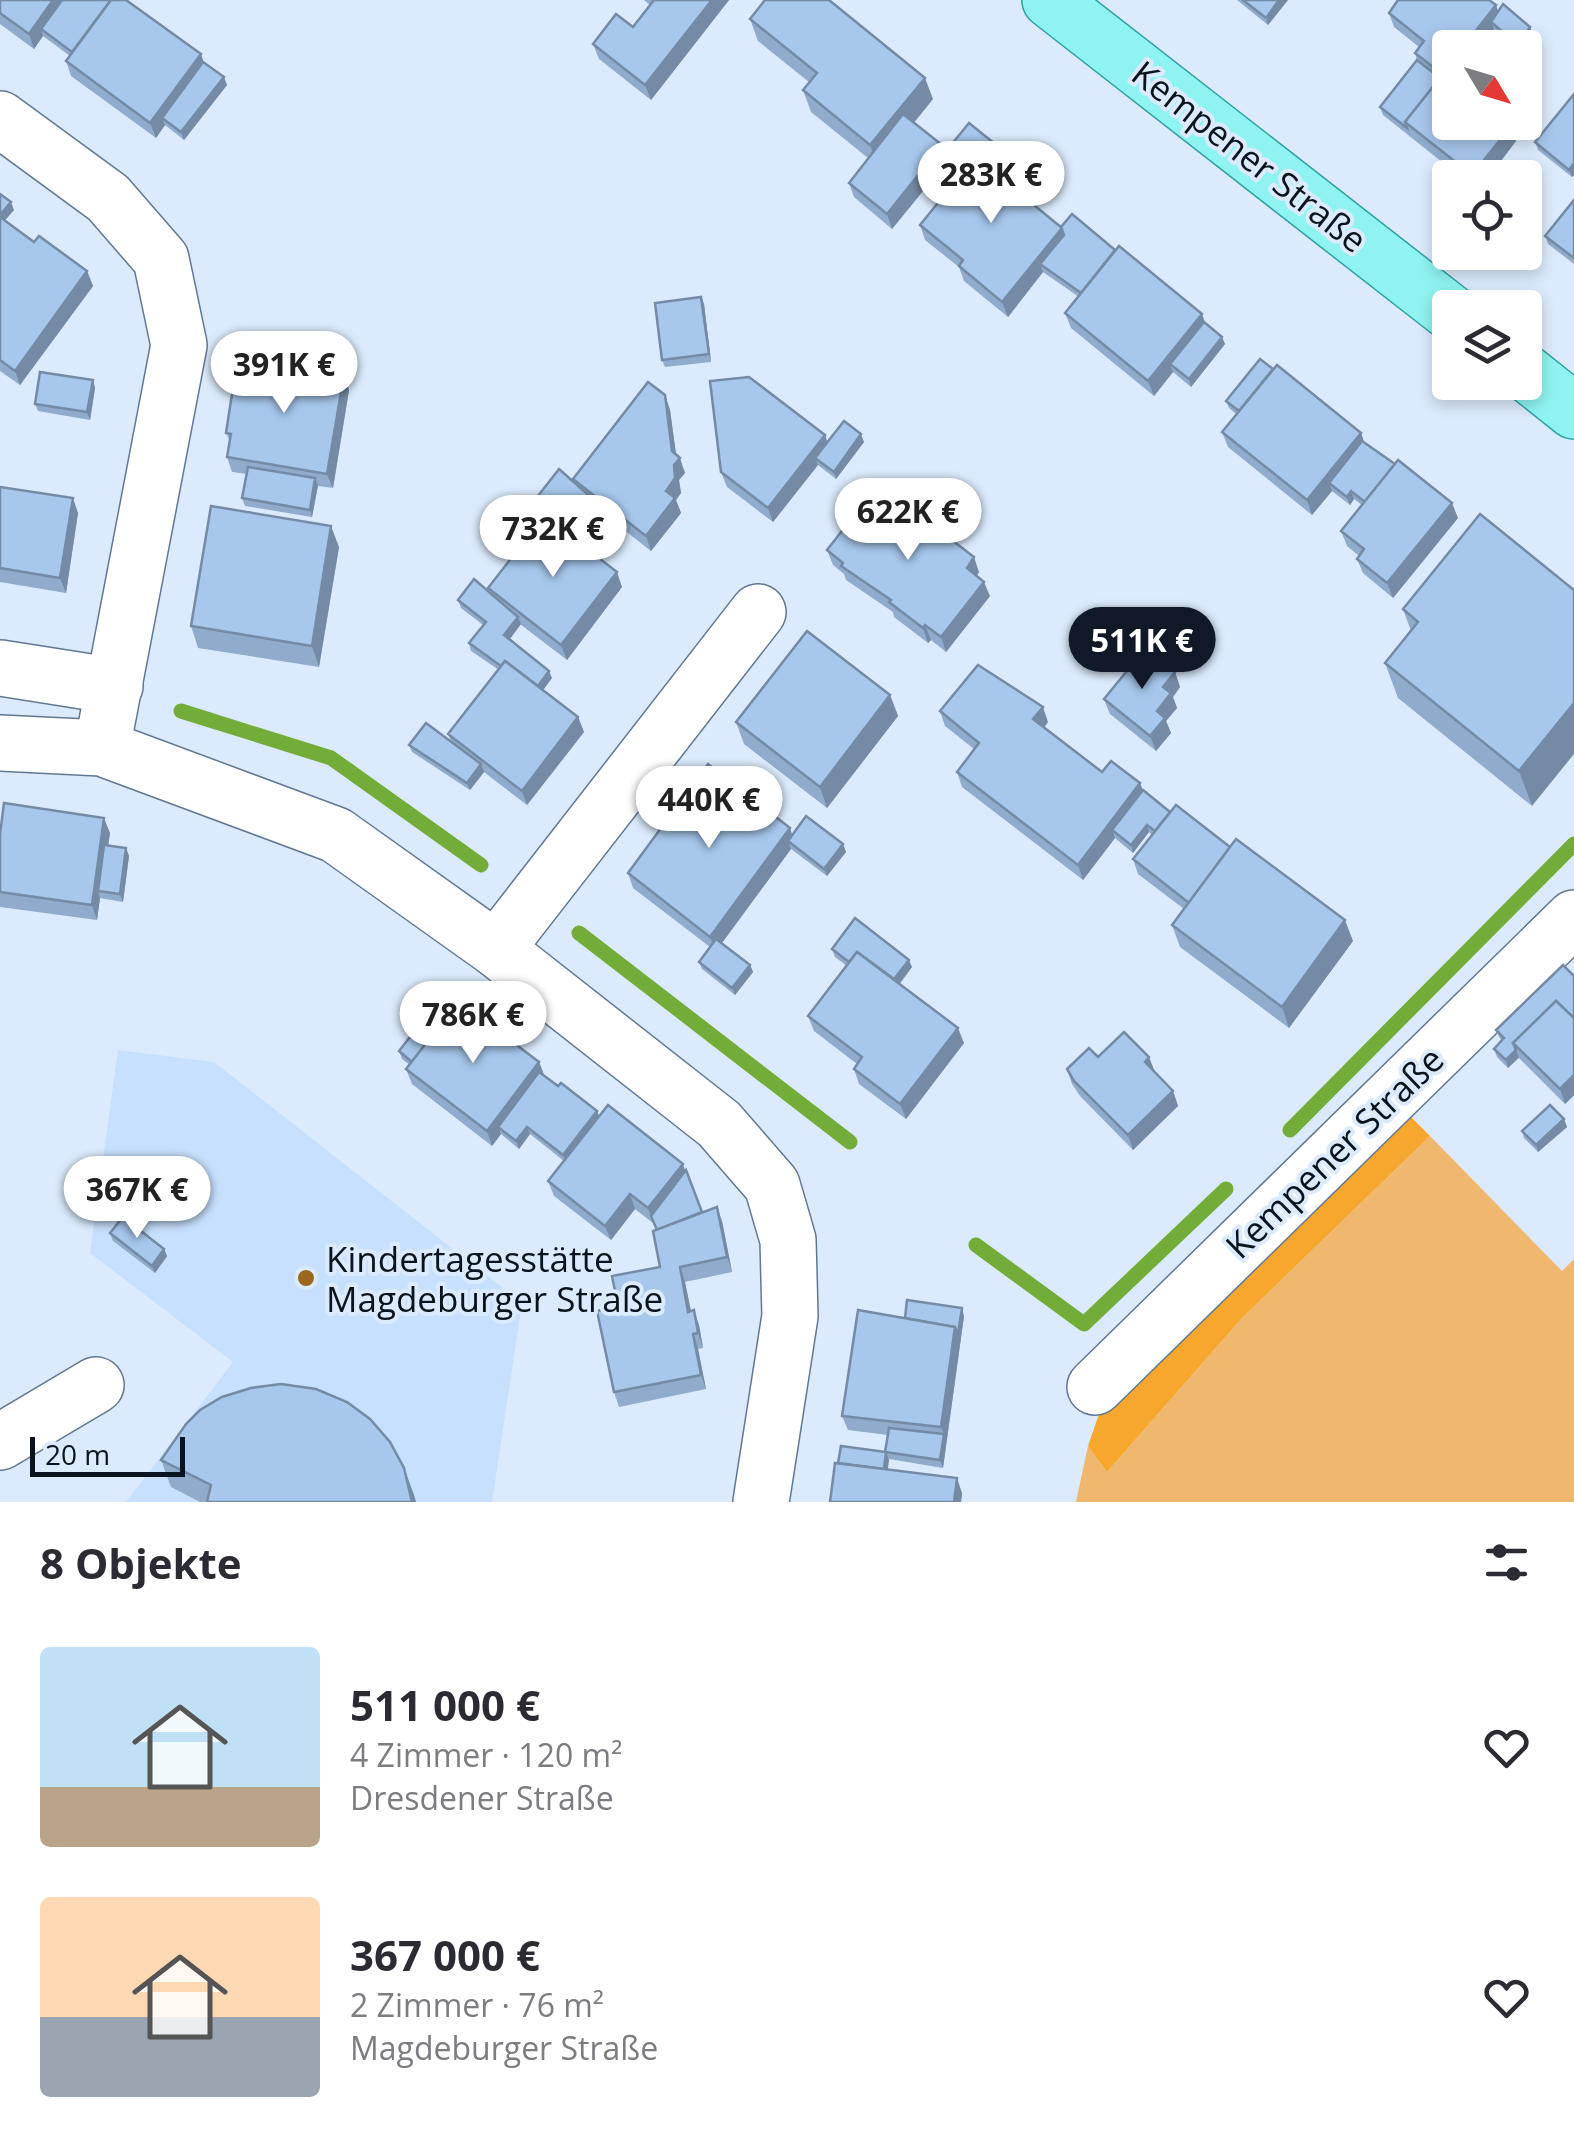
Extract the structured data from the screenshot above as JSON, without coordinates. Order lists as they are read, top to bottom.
{
  "streets": {
    "main road": ["Kempener Straße"]
  },
  "places": ["Kindertagesstätte Magdeburger Straße"],
  "scale_bar": "20 m",
  "north": "bottom right",
  "page": {
    "price": [
      "283K €",
      "391K €",
      "622K €",
      "732K €",
      "511K €",
      "440K €",
      "786K €",
      "367K €"
    ],
    "scale": "20 m",
    "heading": "8 Objekte",
    "list": [
      {
        "name": "511 000 €",
        "note": "4 Zimmer · 120 m² · Dresdener Straße"
      },
      {
        "name": "367 000 €",
        "note": "2 Zimmer · 76 m² · Magdeburger Straße"
      }
    ]
  }
}
